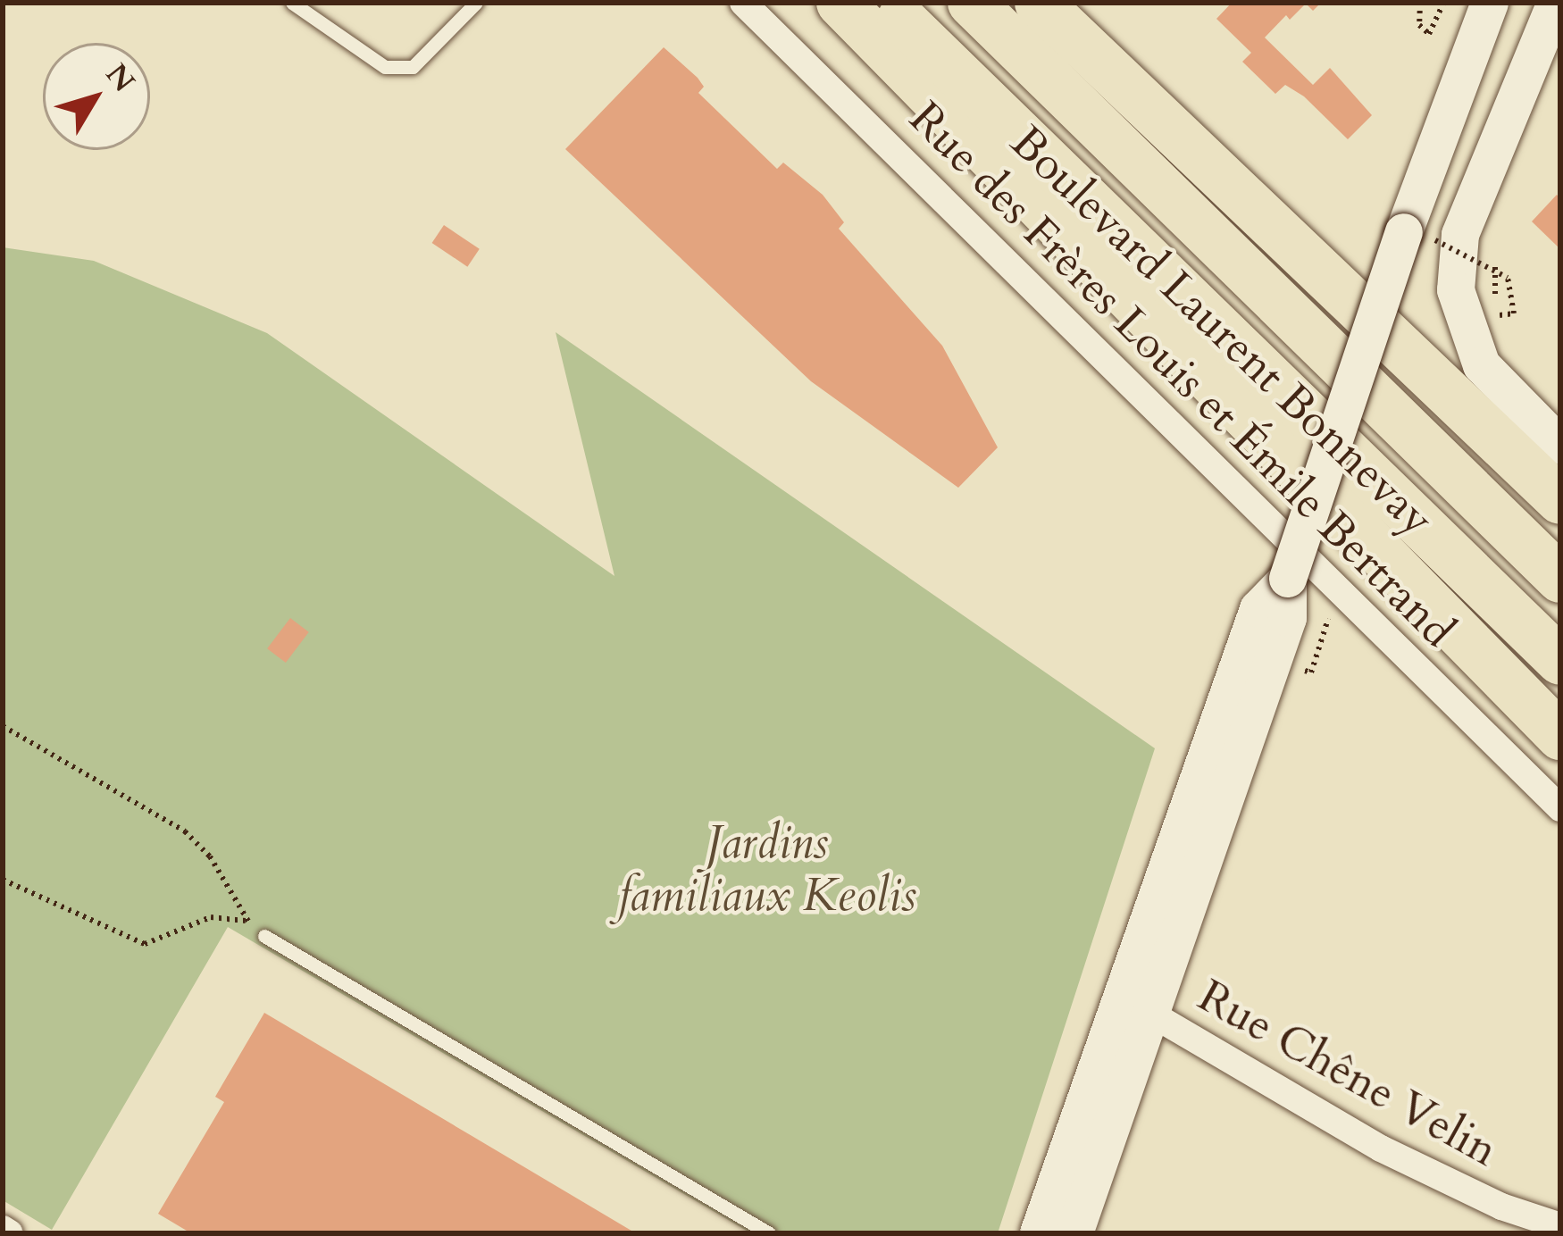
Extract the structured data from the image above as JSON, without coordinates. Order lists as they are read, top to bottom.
{
  "streets": {
    "highway": ["Boulevard Laurent Bonnevay"],
    "street": ["Rue des Frères Louis et Émile Bertrand", "Rue Chêne Velin"]
  },
  "parks": ["Jardins familiaux Keolis"],
  "north": "top right"
}
